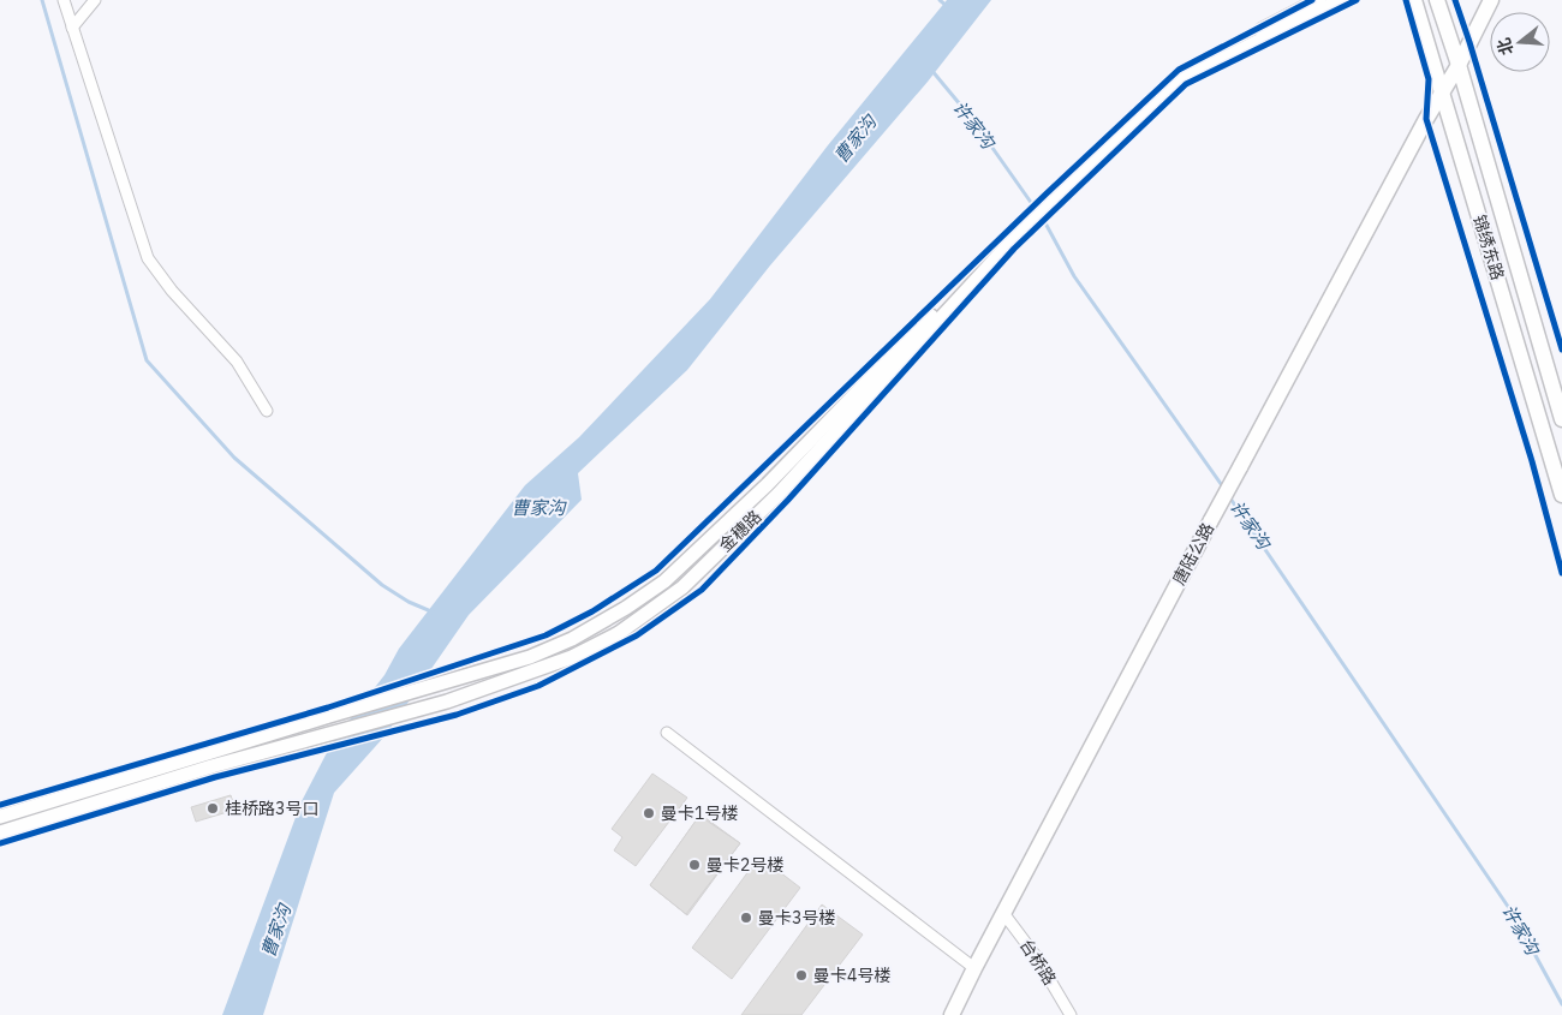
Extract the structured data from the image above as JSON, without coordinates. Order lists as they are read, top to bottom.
{
  "streets": {
    "main road": ["锦绣东路", "唐陆公路"],
    "street": ["金穗路", "台桥路"]
  },
  "crossings": [
    ["锦绣东路", "唐陆公路"],
    ["唐陆公路", "台桥路"]
  ],
  "water": ["许家沟", "曹家沟"],
  "places": [
    "桂桥路3号口",
    "曼卡1号楼",
    "曼卡2号楼",
    "曼卡3号楼",
    "曼卡4号楼"
  ],
  "north": "left"
}
